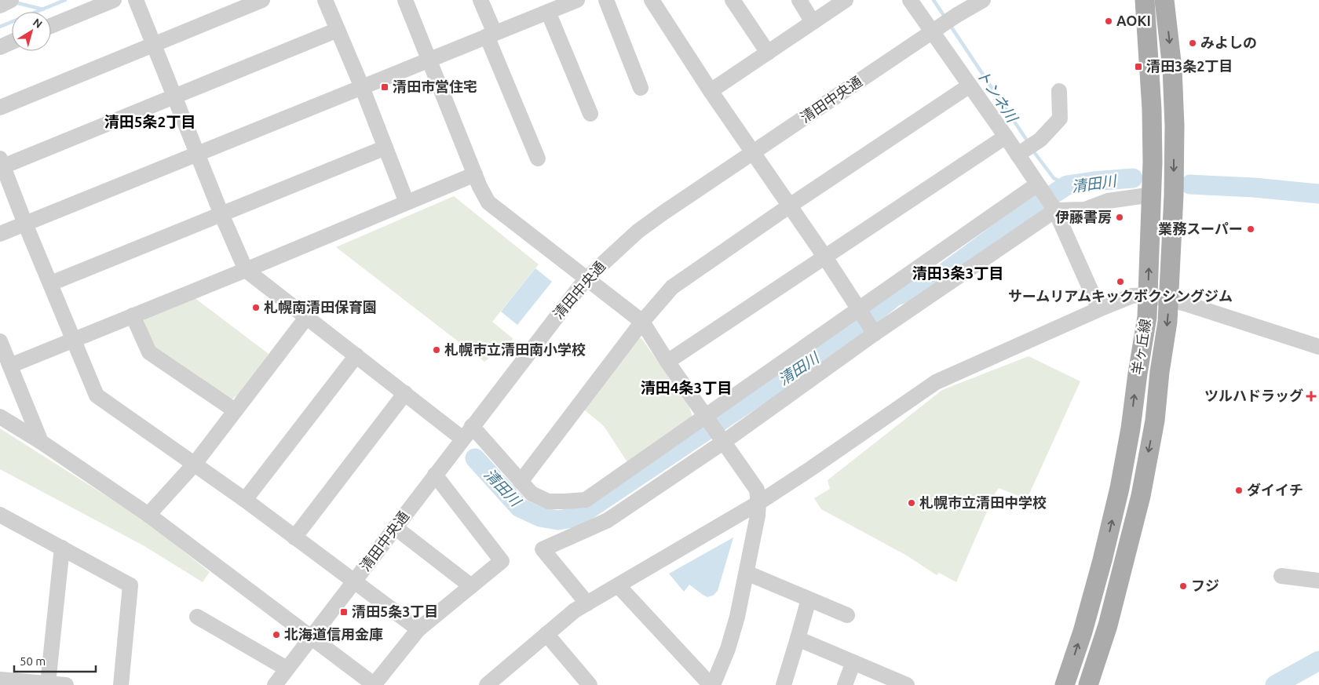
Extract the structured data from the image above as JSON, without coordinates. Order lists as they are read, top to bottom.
{
  "streets": {
    "main road": ["羊ヶ丘線"],
    "street": ["清田中央通"]
  },
  "districts": ["清田5条2丁目", "清田3条3丁目", "清田4条3丁目"],
  "water": ["トンネ川", "清田川"],
  "places": {
    "other": [
      "AOKI",
      "みよしの",
      "伊藤書房",
      "業務スーパー",
      "サームリアムキックボクシングジム",
      "札幌南清田保育園",
      "札幌市立清田南小学校",
      "ダイイチ",
      "札幌市立清田中学校",
      "フジ",
      "北海道信用金庫"
    ],
    "transit": ["清田3条2丁目", "清田市営住宅", "清田5条3丁目"],
    "health": ["ツルハドラッグ"]
  },
  "scale_bar": "50 m",
  "north": "top right"
}
